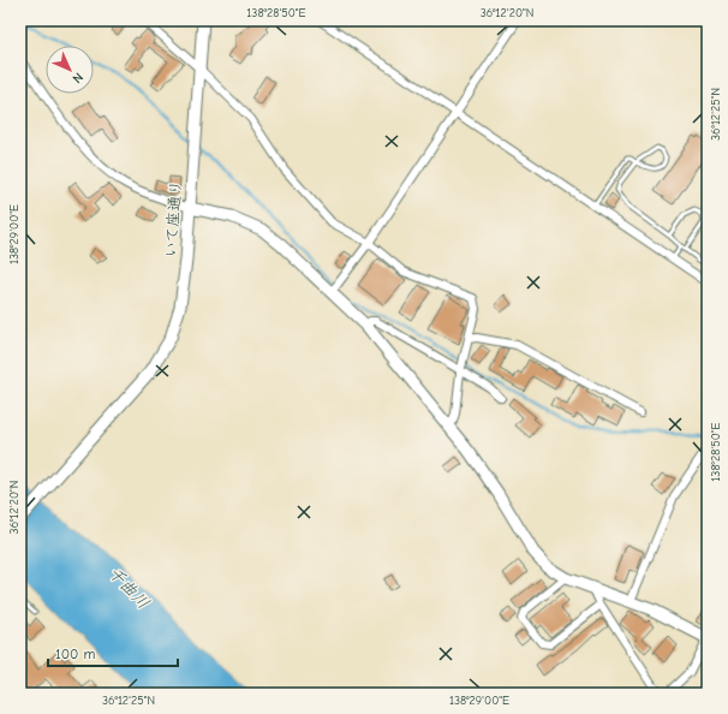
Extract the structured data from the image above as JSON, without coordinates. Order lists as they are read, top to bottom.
{
  "streets": {
    "street": ["いて座通り"]
  },
  "water": ["千曲川"],
  "scale_bar": "100 m",
  "north": "bottom right",
  "coordinates": [
    "138°28'50\"E",
    "36°12'20\"N",
    "36°12'25\"N",
    "138°29'00\"E"
  ]
}
